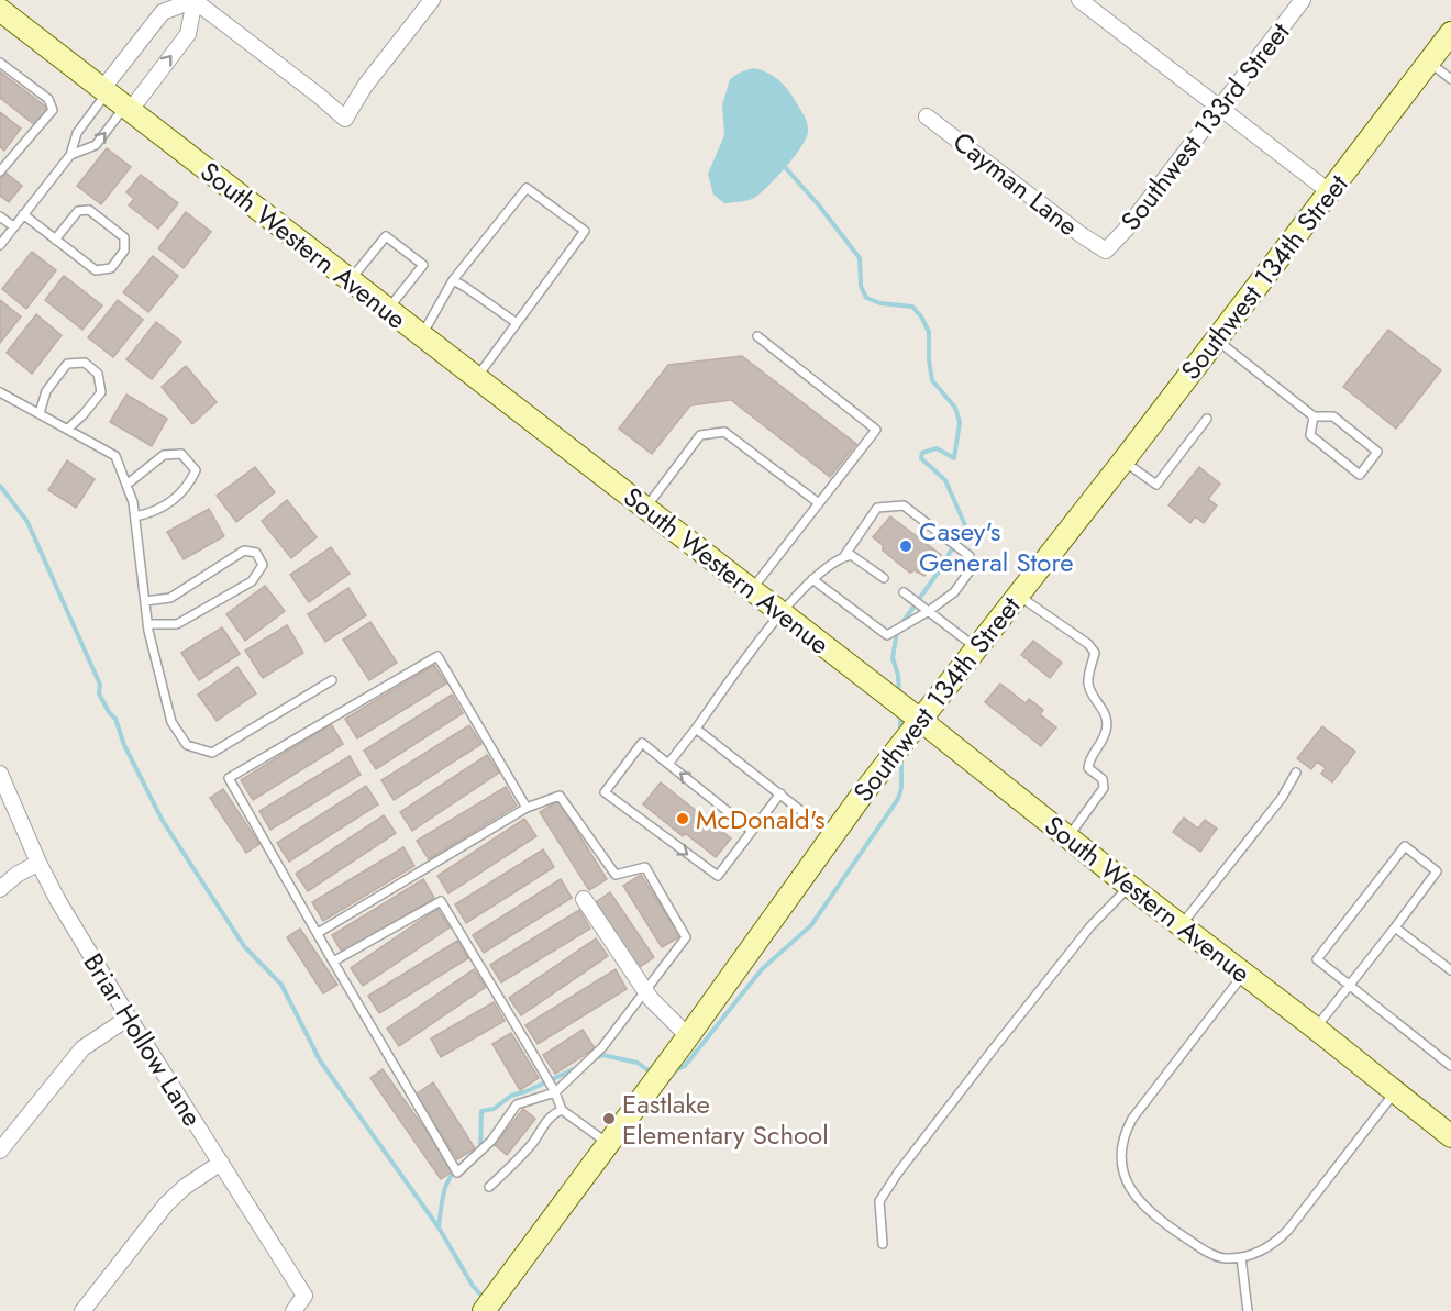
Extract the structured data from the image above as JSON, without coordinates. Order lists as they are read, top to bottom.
{
  "streets": {
    "main road": ["South Western Avenue", "Southwest 134th Street"],
    "street": ["Southwest 133rd Street", "Cayman Lane", "Briar Hollow Lane"]
  },
  "crossings": [
    ["Southwest 133rd Street", "Cayman Lane"],
    ["South Western Avenue", "Southwest 134th Street"]
  ],
  "places": ["Casey's General Store", "McDonald's", "Eastlake Elementary School"]
}
